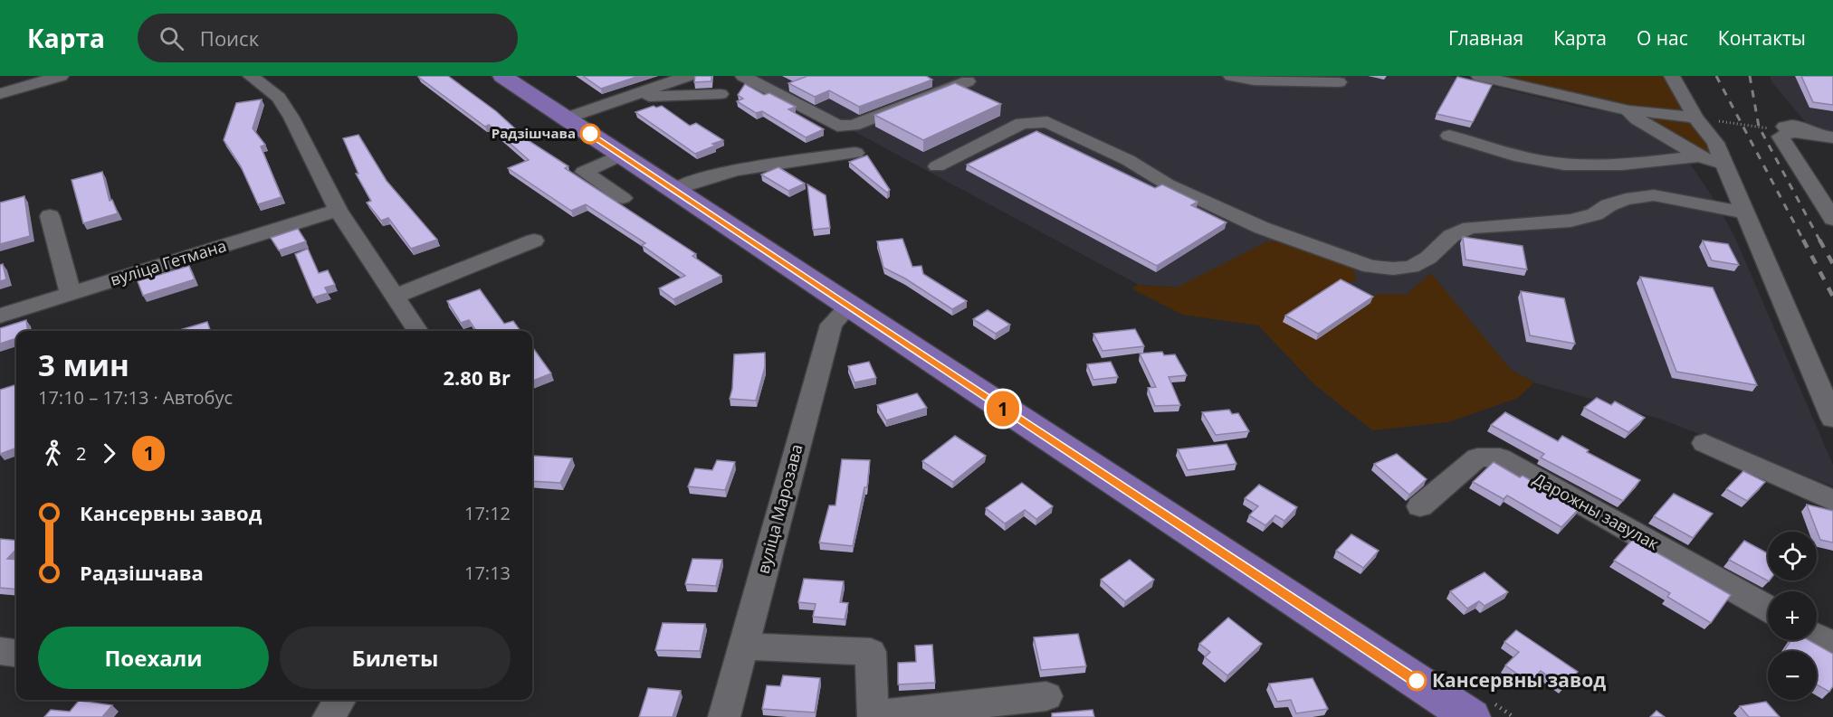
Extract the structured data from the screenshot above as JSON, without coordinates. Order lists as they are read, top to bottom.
{
  "streets": {
    "street": ["вуліца Гетмана", "вуліца Марозава", "Дарожны завулак"]
  },
  "places": ["Радзішчава", "Кансервны завод"],
  "lines": ["bus line 1"],
  "page": {
    "header": "Карта",
    "search": "Поиск",
    "nav": [
      "Главная",
      "Карта",
      "О нас",
      "Контакты"
    ],
    "on_map": "1",
    "heading": ["3 мин", "17:10 – 17:13 · Автобус", "2.80 Br"],
    "legs": ["2", "1"],
    "list": [
      {
        "name": "Кансервны завод",
        "value": "17:12"
      },
      {
        "name": "Радзішчава",
        "value": "17:13"
      }
    ],
    "map_buttons": ["+", "−"],
    "buttons": ["Поехали", "Билеты"]
  }
}
